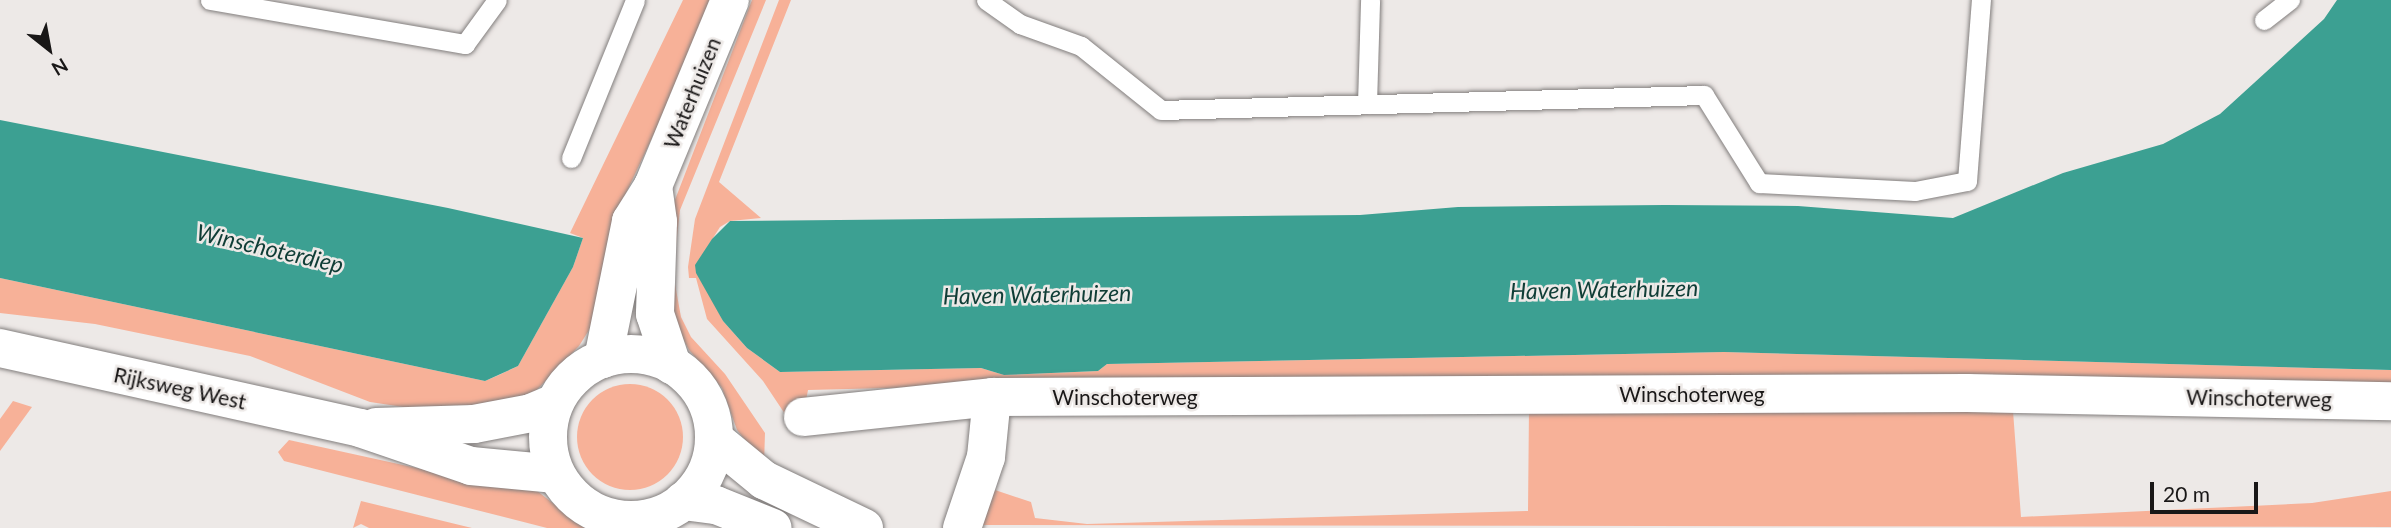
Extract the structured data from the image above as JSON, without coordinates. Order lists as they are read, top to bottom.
{
  "streets": {
    "main road": ["Waterhuizen", "Rijksweg West", "Winschoterweg"]
  },
  "crossings": [
    ["Waterhuizen", "Rijksweg West"]
  ],
  "water": ["Winschoterdiep", "Haven Waterhuizen"],
  "scale_bar": "20 m",
  "north": "bottom right"
}
